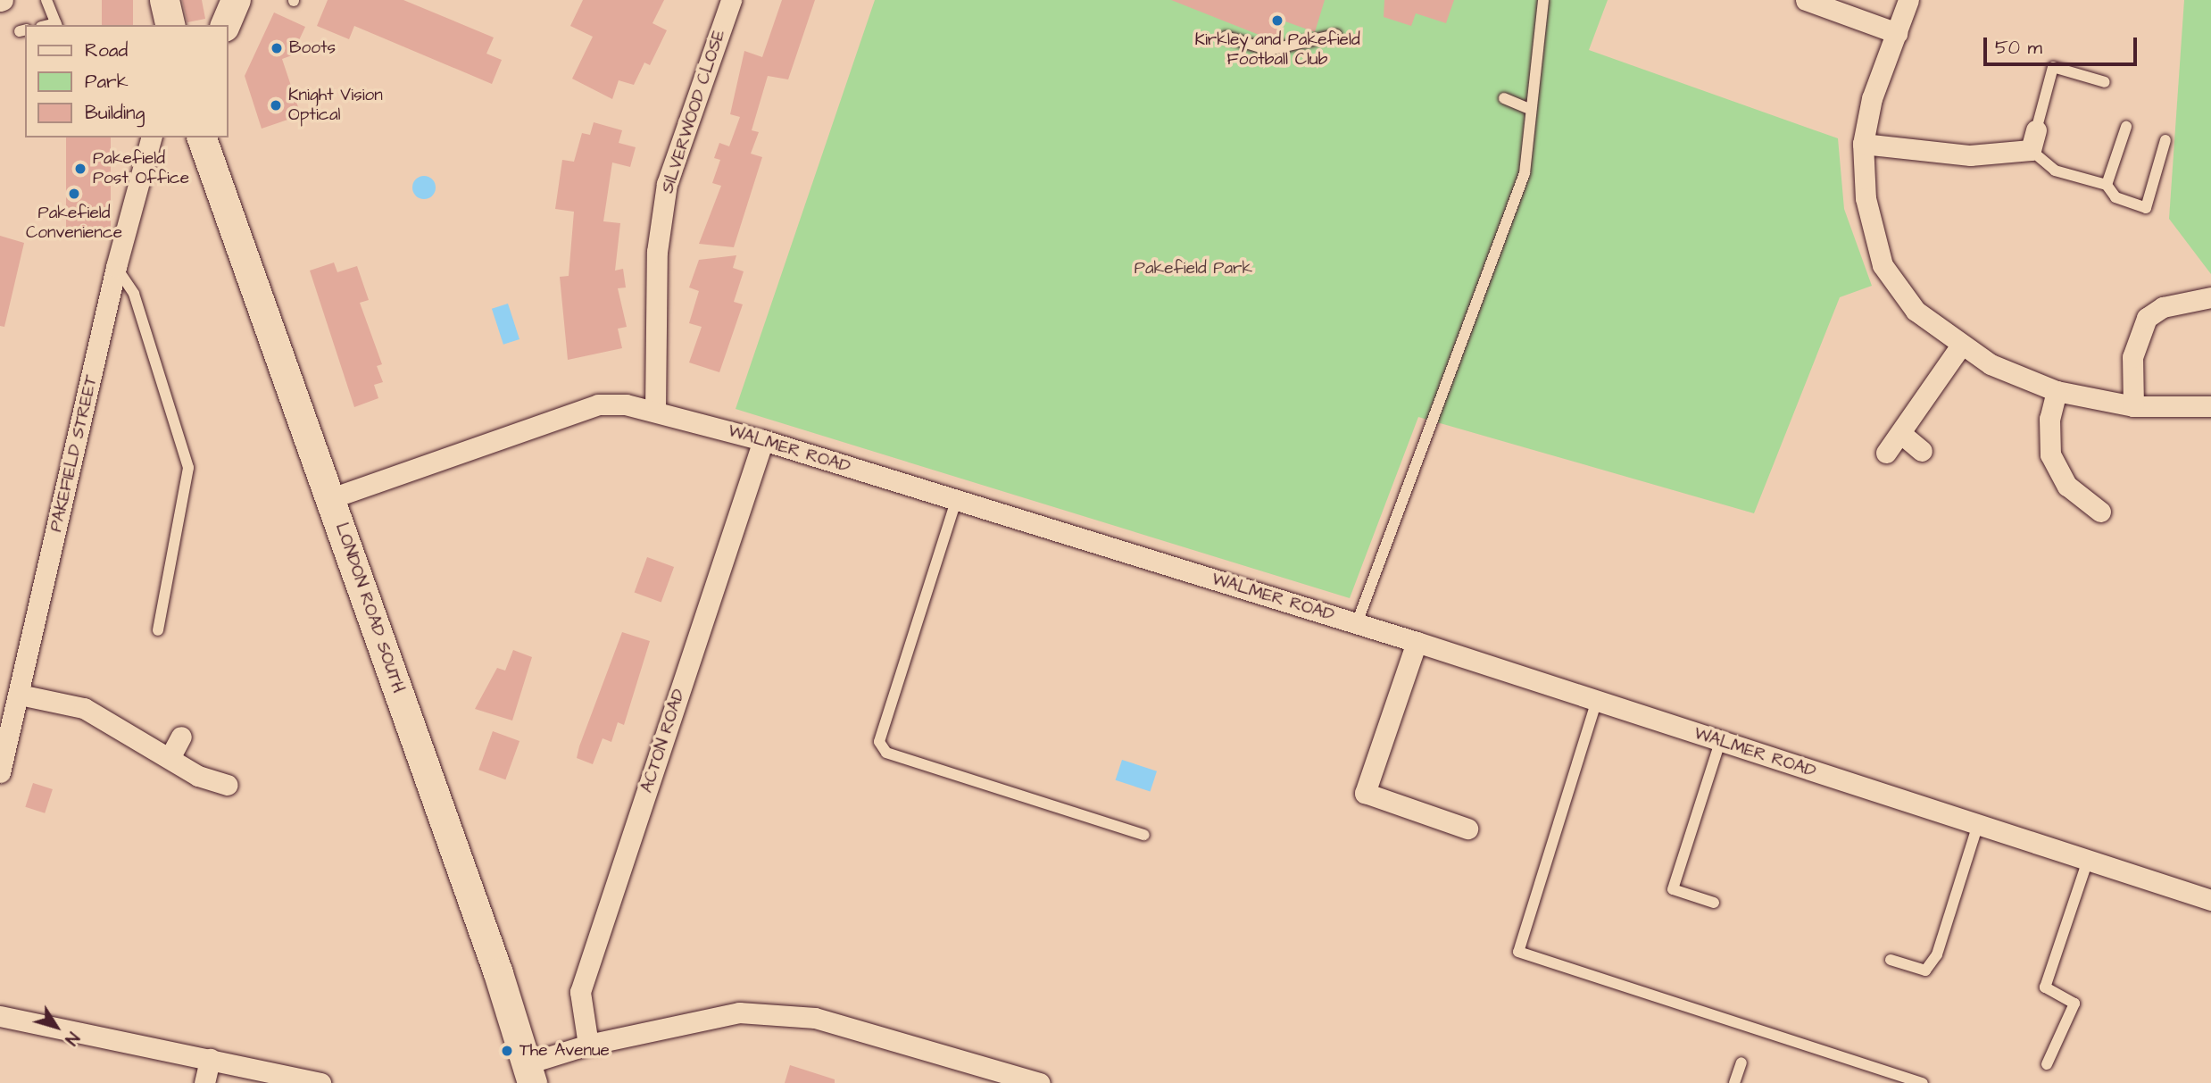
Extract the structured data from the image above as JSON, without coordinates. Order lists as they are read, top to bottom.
{
  "streets": {
    "main road": ["LONDON ROAD SOUTH"],
    "street": [
      "SILVERWOOD CLOSE",
      "WALMER ROAD",
      "PAKEFIELD STREET",
      "ACTON ROAD"
    ]
  },
  "crossings": [
    ["SILVERWOOD CLOSE", "WALMER ROAD"],
    ["WALMER ROAD", "LONDON ROAD SOUTH"],
    ["WALMER ROAD", "ACTON ROAD"]
  ],
  "parks": ["Pakefield Park"],
  "places": [
    "Kirkley and Pakefield Football Club",
    "Boots",
    "Knight Vision Optical",
    "Pakefield Post Office",
    "Pakefield Convenience",
    "The Avenue"
  ],
  "legend": ["Road", "Park", "Building"],
  "scale_bar": "50 m",
  "north": "bottom right"
}
